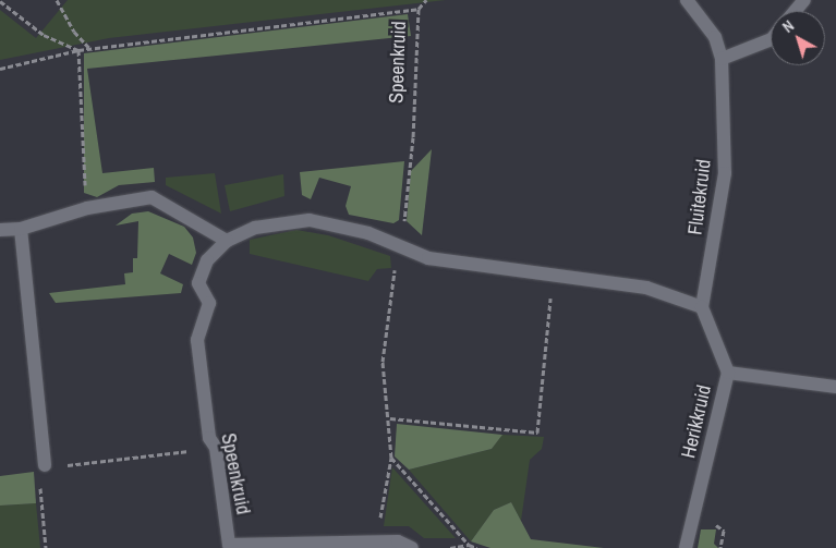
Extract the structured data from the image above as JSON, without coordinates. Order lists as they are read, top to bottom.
{
  "streets": {
    "street": ["Speenkruid", "Fluitekruid", "Herikkruid"]
  },
  "crossings": [
    ["Speenkruid", "Fluitekruid"],
    ["Speenkruid", "Herikkruid"],
    ["Fluitekruid", "Herikkruid"]
  ],
  "north": "top left"
}
